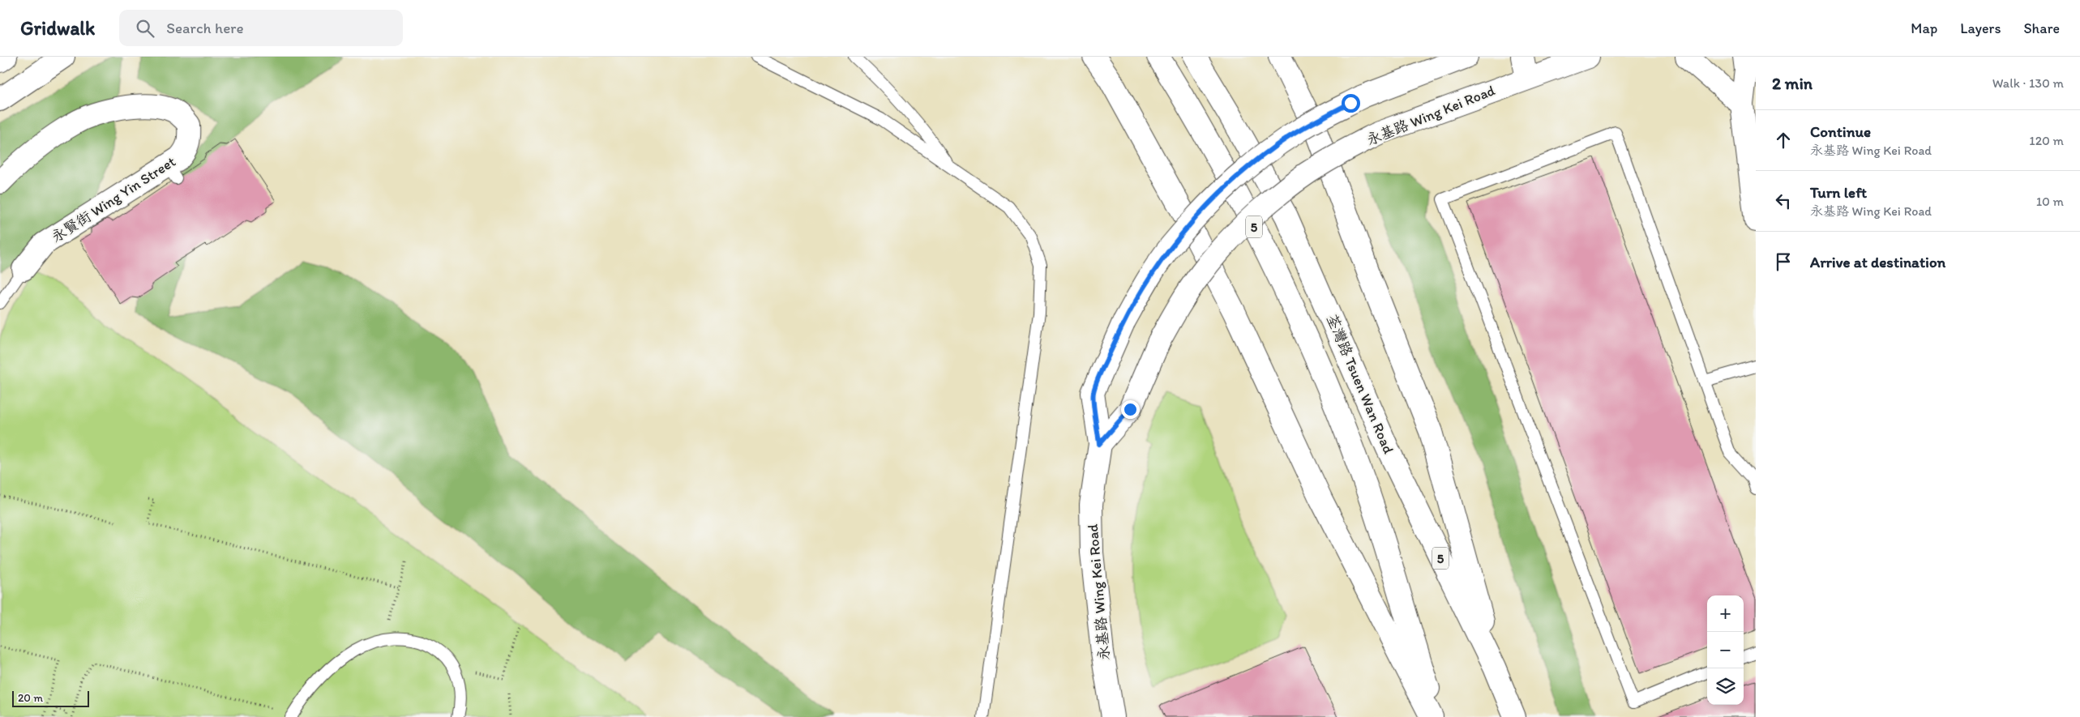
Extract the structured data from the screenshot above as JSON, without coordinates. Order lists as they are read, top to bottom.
{
  "streets": {
    "main road": [
      "永基路 Wing Kei Road",
      "永賢街 Wing Yin Street",
      "5",
      "荃灣路 Tsuen Wan Road"
    ]
  },
  "scale_bar": "20 m",
  "page": {
    "header": "Gridwalk",
    "search": "Search here",
    "nav": ["Map", "Layers", "Share"],
    "heading": ["2 min", "Walk · 130 m"],
    "list": [
      ["Continue", "永基路 Wing Kei Road", "120 m"],
      ["Turn left", "永基路 Wing Kei Road", "10 m"],
      "Arrive at destination"
    ],
    "map_buttons": ["+", "−"],
    "scale": "20 m"
  }
}
